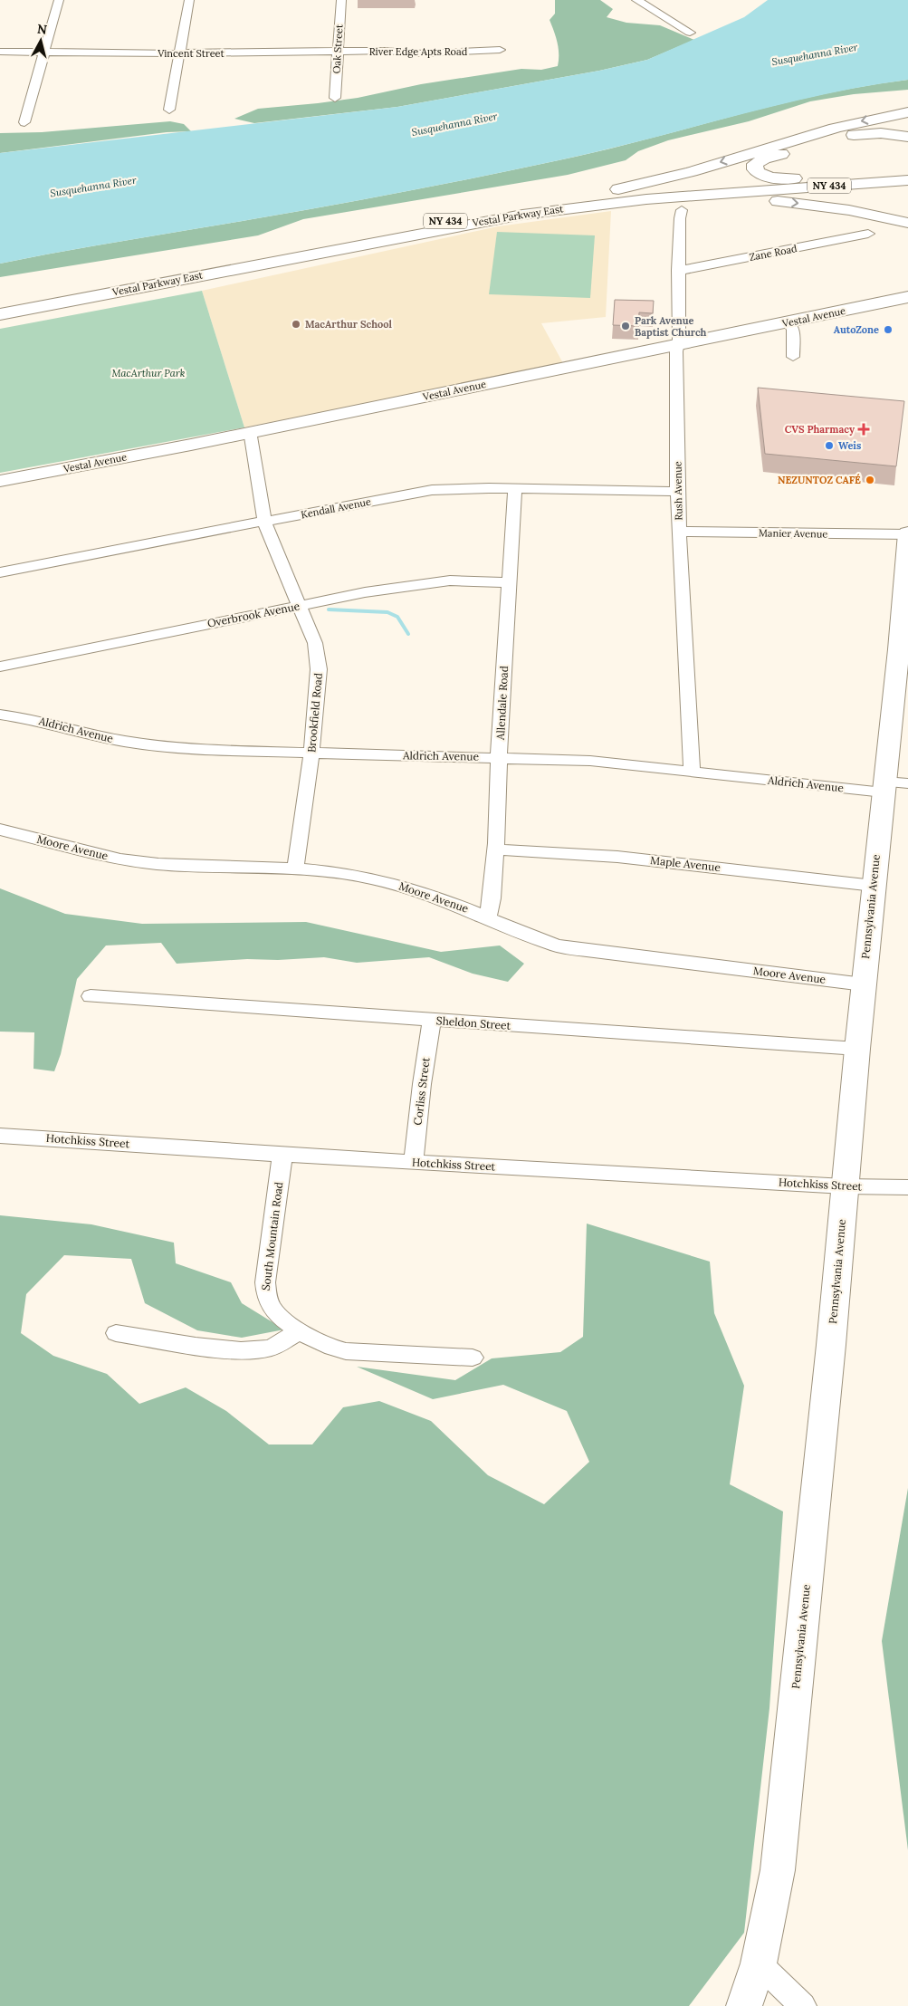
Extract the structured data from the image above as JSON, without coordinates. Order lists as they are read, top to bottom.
{
  "streets": {
    "main road": [
      "NY 434",
      "Vestal Parkway East",
      "Vestal Avenue",
      "Pennsylvania Avenue"
    ],
    "street": [
      "Oak Street",
      "River Edge Apts Road",
      "Vincent Street",
      "Zane Road",
      "Rush Avenue",
      "Kendall Avenue",
      "Manier Avenue",
      "Overbrook Avenue",
      "Allendale Road",
      "Brookfield Road",
      "Aldrich Avenue",
      "Moore Avenue",
      "Maple Avenue",
      "Sheldon Street",
      "Corliss Street",
      "Hotchkiss Street",
      "South Mountain Road"
    ]
  },
  "crossings": [
    ["Oak Street", "River Edge Apts Road"],
    ["Oak Street", "Vincent Street"],
    ["River Edge Apts Road", "Vincent Street"],
    ["Vestal Parkway East", "Rush Avenue"],
    ["Zane Road", "Rush Avenue"],
    ["Vestal Avenue", "Rush Avenue"],
    ["Vestal Avenue", "Brookfield Road"],
    ["Rush Avenue", "Kendall Avenue"],
    ["Rush Avenue", "Manier Avenue"],
    ["Rush Avenue", "Aldrich Avenue"],
    ["Kendall Avenue", "Allendale Road"],
    ["Kendall Avenue", "Brookfield Road"],
    ["Manier Avenue", "Pennsylvania Avenue"],
    ["Overbrook Avenue", "Allendale Road"],
    ["Overbrook Avenue", "Brookfield Road"],
    ["Allendale Road", "Aldrich Avenue"],
    ["Allendale Road", "Moore Avenue"],
    ["Allendale Road", "Maple Avenue"],
    ["Brookfield Road", "Aldrich Avenue"],
    ["Brookfield Road", "Moore Avenue"],
    ["Aldrich Avenue", "Pennsylvania Avenue"],
    ["Moore Avenue", "Pennsylvania Avenue"],
    ["Maple Avenue", "Pennsylvania Avenue"],
    ["Pennsylvania Avenue", "Sheldon Street"],
    ["Pennsylvania Avenue", "Hotchkiss Street"],
    ["Sheldon Street", "Corliss Street"],
    ["Corliss Street", "Hotchkiss Street"],
    ["Hotchkiss Street", "South Mountain Road"]
  ],
  "water": ["Susquehanna River"],
  "parks": ["MacArthur Park"],
  "places": {
    "other": [
      "MacArthur School",
      "Park Avenue Baptist Church",
      "AutoZone",
      "Weis",
      "NEZUNTOZ CAFÉ"
    ],
    "health": ["CVS Pharmacy"]
  },
  "north": "top"
}
